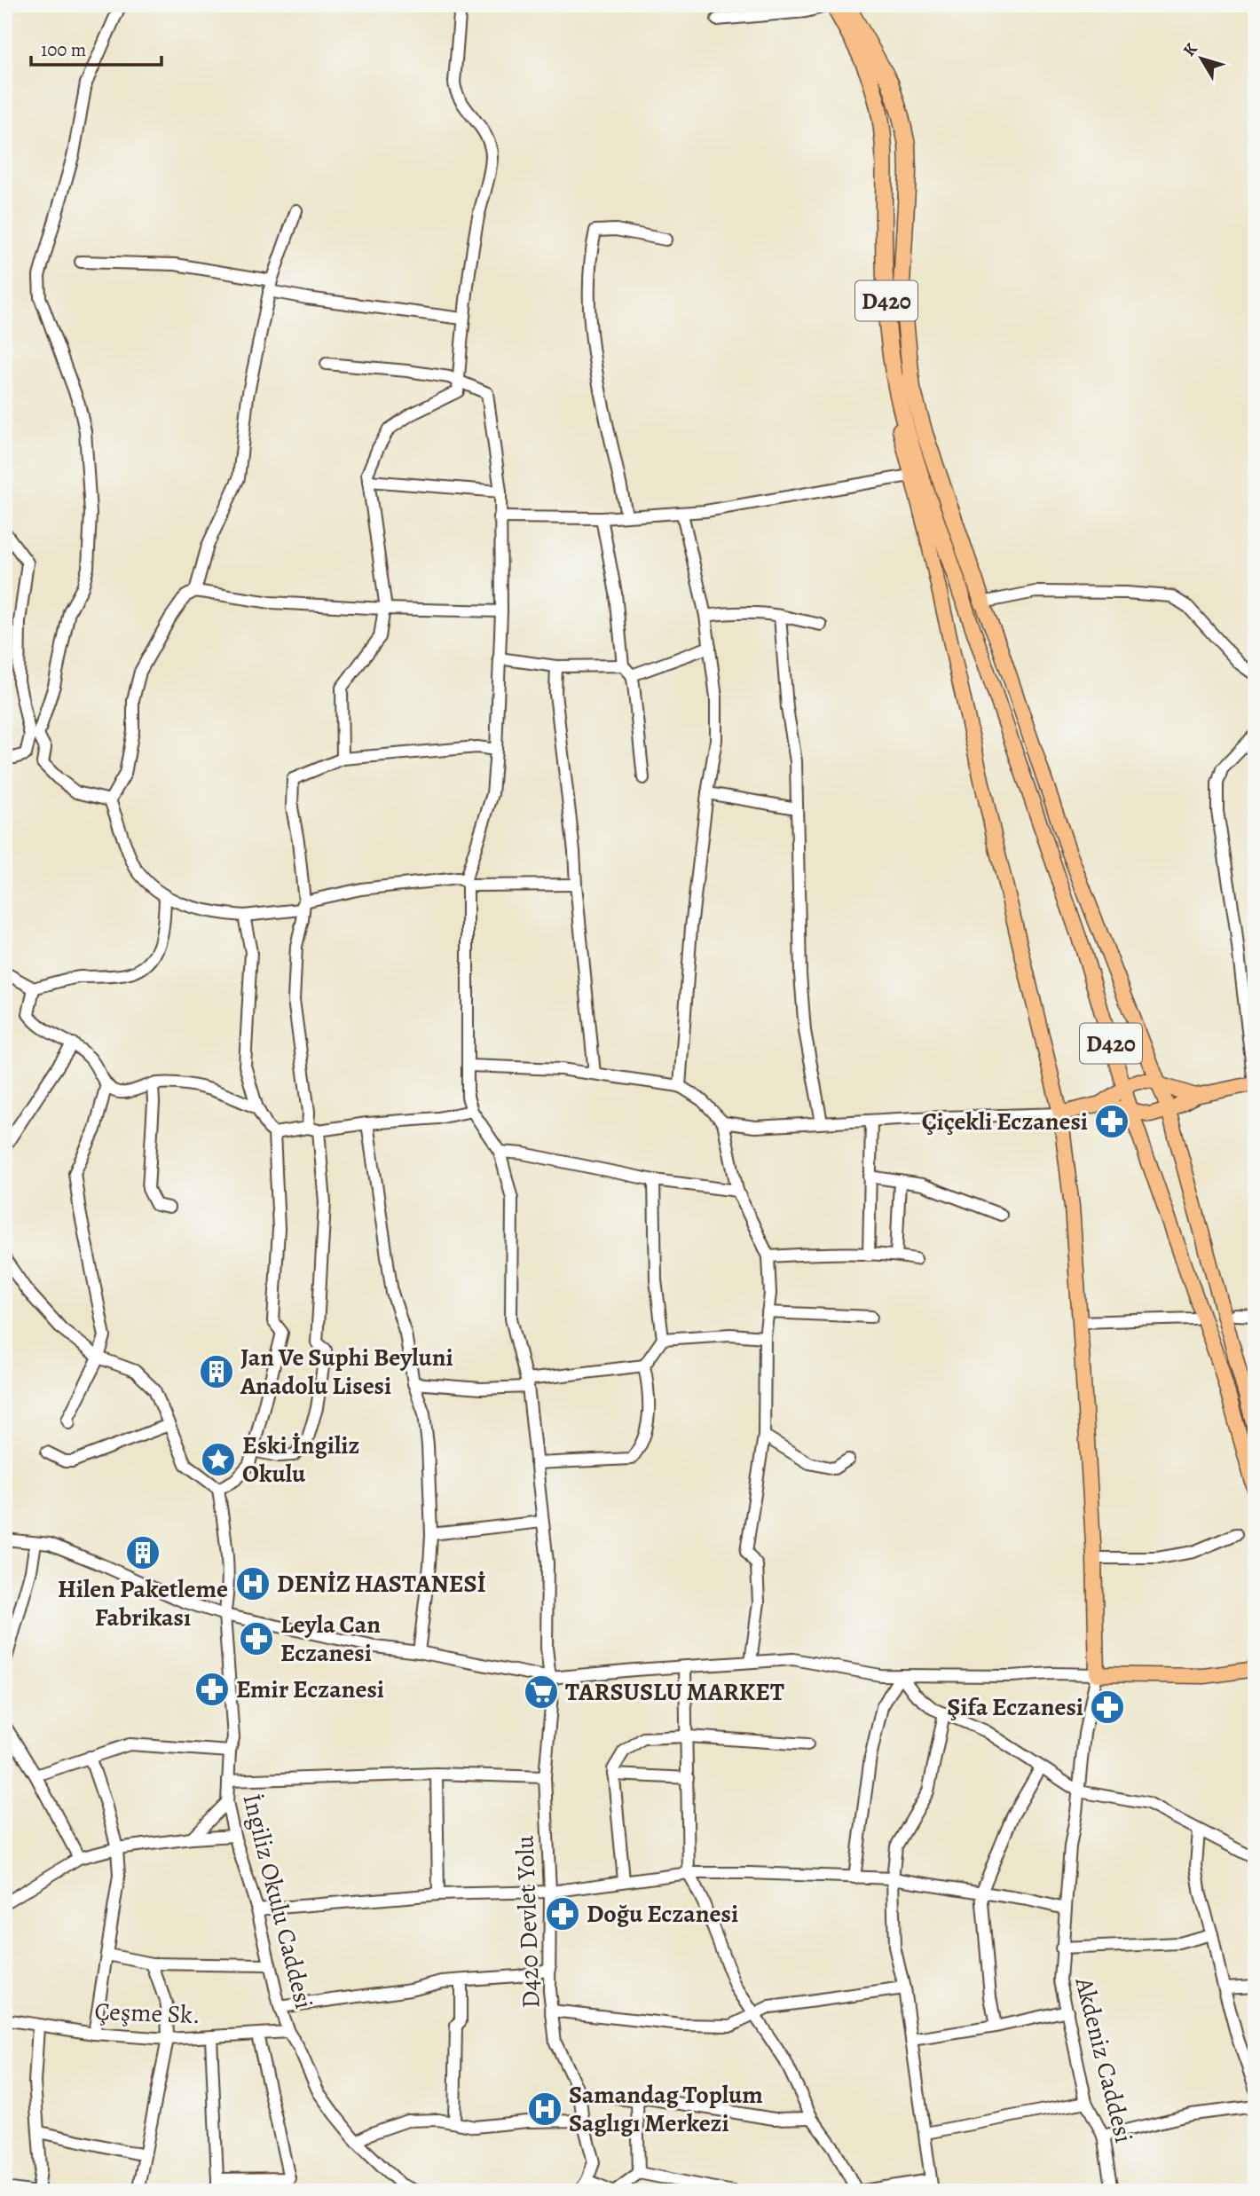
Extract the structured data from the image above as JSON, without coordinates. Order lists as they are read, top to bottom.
{
  "streets": {
    "highway": ["D420"],
    "street": [
      "İngiliz Okulu Caddesi",
      "D420 Devlet Yolu",
      "Çeşme Sk.",
      "Akdeniz Caddesi"
    ]
  },
  "crossings": [
    ["İngiliz Okulu Caddesi", "Çeşme Sk."]
  ],
  "places": {
    "pharmacy": [
      "Çiçekli Eczanesi",
      "Leyla Can Eczanesi",
      "Emir Eczanesi",
      "Şifa Eczanesi",
      "Doğu Eczanesi"
    ],
    "building": ["Jan Ve Suphi Beyluni Anadolu Lisesi", "Hilen Paketleme Fabrikası"],
    "place": ["Eski İngiliz Okulu"],
    "hospital": ["DENİZ HASTANESİ", "Samandag Toplum Saglıgı Merkezi"],
    "supermarket": ["TARSUSLU MARKET"]
  },
  "scale_bar": "100 m",
  "north": "top left"
}
